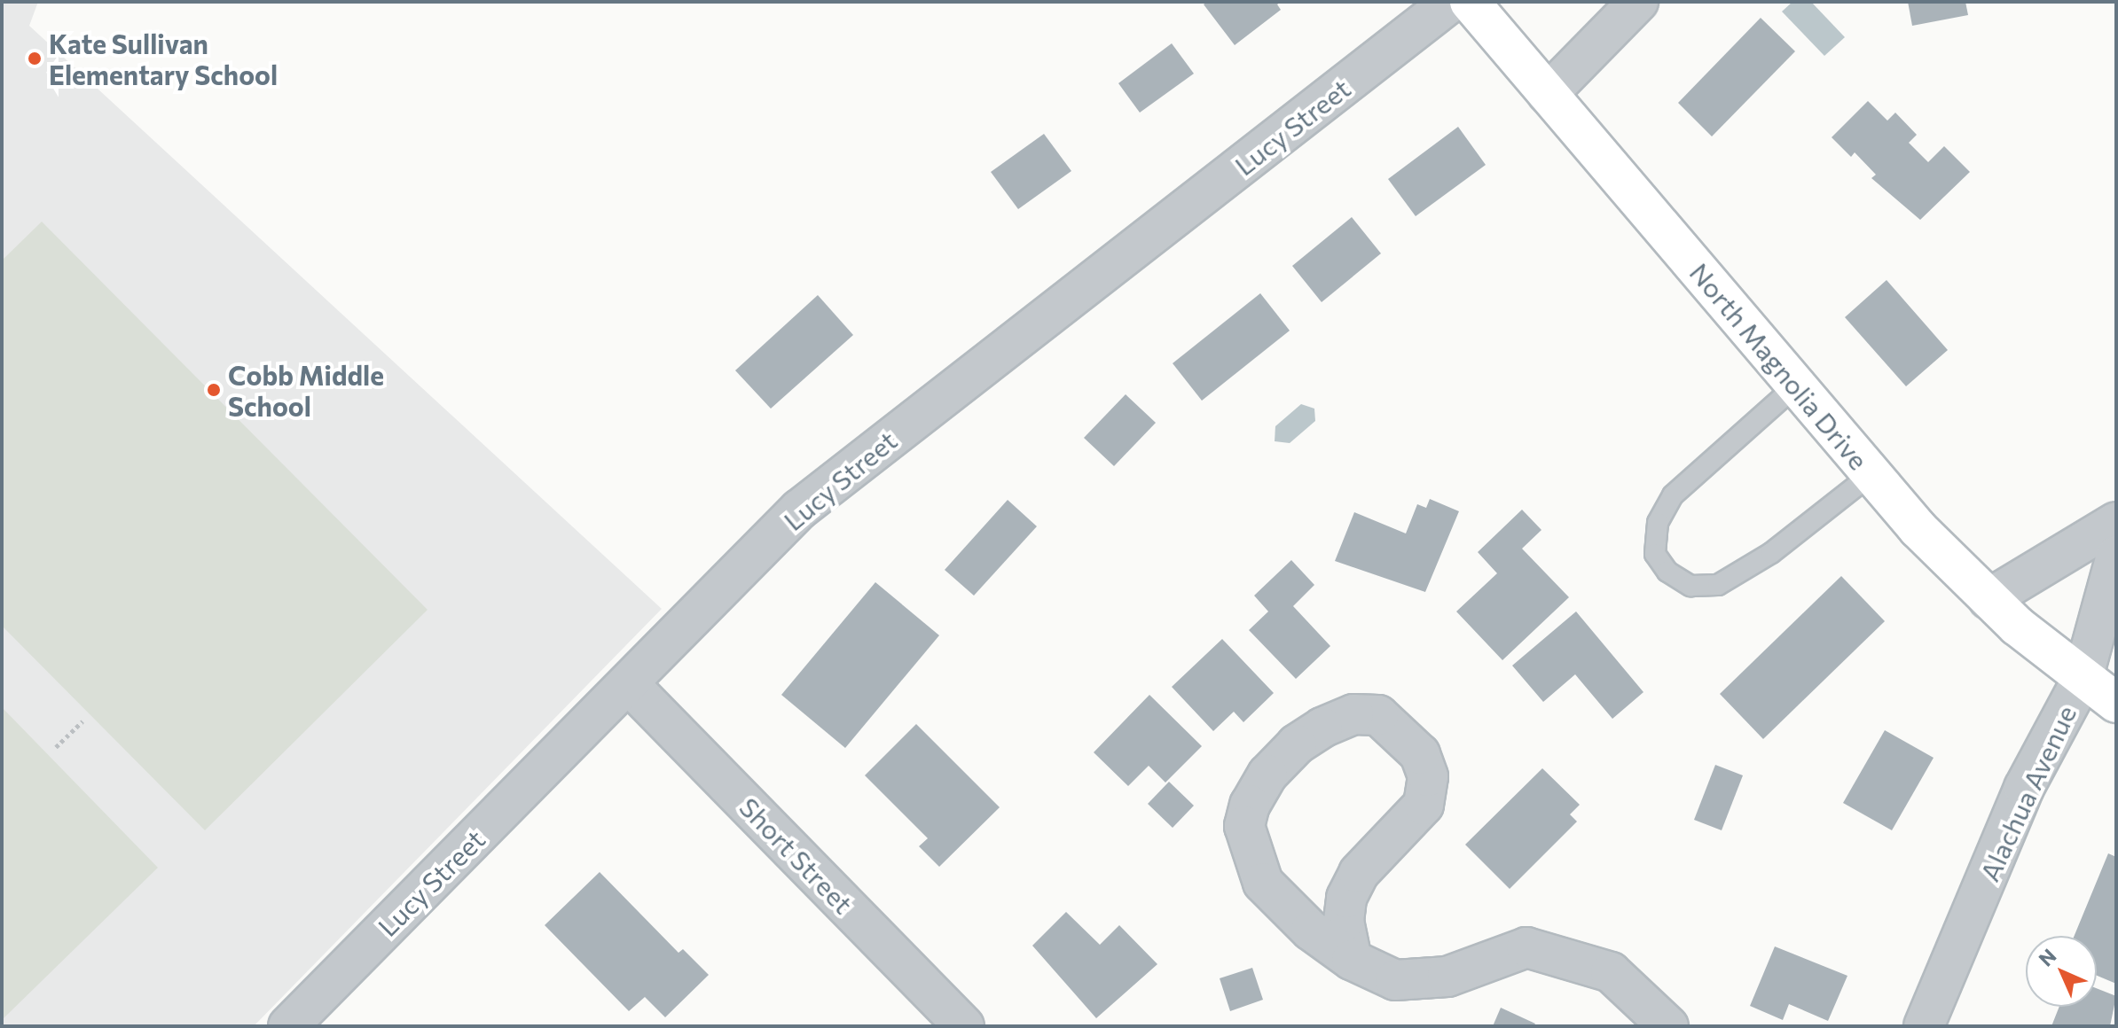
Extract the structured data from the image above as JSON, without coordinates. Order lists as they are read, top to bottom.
{
  "streets": {
    "main road": ["North Magnolia Drive"],
    "street": ["Lucy Street", "Alachua Avenue", "Short Street"]
  },
  "crossings": [
    ["Lucy Street", "Short Street"],
    ["North Magnolia Drive", "Alachua Avenue"]
  ],
  "places": ["Kate Sullivan Elementary School", "Cobb Middle School"],
  "north": "top left"
}
